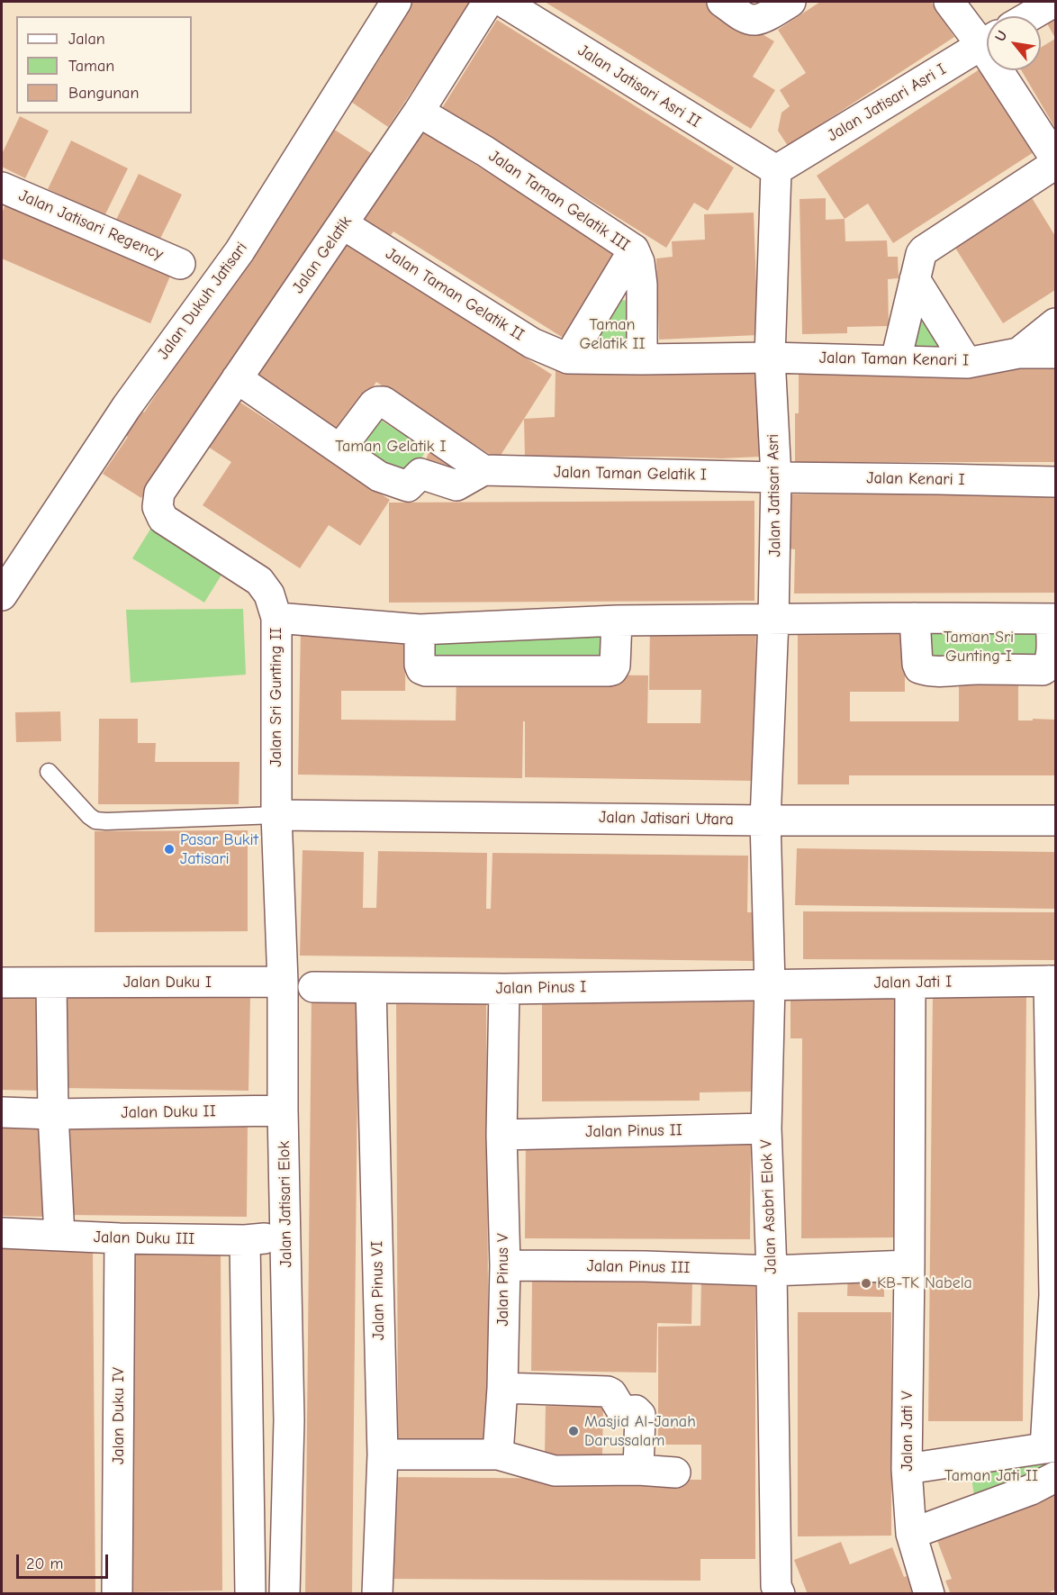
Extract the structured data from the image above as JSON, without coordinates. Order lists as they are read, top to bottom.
{
  "streets": {
    "street": [
      "Jalan Jatisari Asri II",
      "Jalan Jatisari Asri I",
      "Jalan Taman Gelatik III",
      "Jalan Jatisari Regency",
      "Jalan Gelatik",
      "Jalan Taman Gelatik II",
      "Jalan Dukuh Jatisari",
      "Jalan Taman Kenari I",
      "Jalan Taman Gelatik I",
      "Jalan Kenari I",
      "Jalan Jatisari Asri",
      "Jalan Sri Gunting II",
      "Jalan Jatisari Utara",
      "Jalan Duku I",
      "Jalan Jati I",
      "Jalan Pinus I",
      "Jalan Duku II",
      "Jalan Pinus II",
      "Jalan Jatisari Elok",
      "Jalan Asabri Elok V",
      "Jalan Duku III",
      "Jalan Pinus III",
      "Jalan Pinus V",
      "Jalan Pinus VI",
      "Jalan Duku IV",
      "Jalan Jati V"
    ]
  },
  "crossings": [
    ["Jalan Jatisari Asri II", "Jalan Jatisari Asri I"],
    ["Jalan Jatisari Asri II", "Jalan Jatisari Asri"],
    ["Jalan Jatisari Asri I", "Jalan Jatisari Asri"],
    ["Jalan Taman Gelatik III", "Jalan Gelatik"],
    ["Jalan Taman Gelatik III", "Jalan Taman Gelatik II"],
    ["Jalan Gelatik", "Jalan Taman Gelatik II"],
    ["Jalan Gelatik", "Jalan Sri Gunting II"],
    ["Jalan Taman Gelatik II", "Jalan Taman Kenari I"],
    ["Jalan Taman Gelatik II", "Jalan Jatisari Asri"],
    ["Jalan Taman Kenari I", "Jalan Jatisari Asri"],
    ["Jalan Taman Gelatik I", "Jalan Kenari I"],
    ["Jalan Taman Gelatik I", "Jalan Jatisari Asri"],
    ["Jalan Kenari I", "Jalan Jatisari Asri"],
    ["Jalan Jatisari Asri", "Jalan Jatisari Utara"],
    ["Jalan Jatisari Asri", "Jalan Asabri Elok V"],
    ["Jalan Sri Gunting II", "Jalan Jatisari Utara"],
    ["Jalan Sri Gunting II", "Jalan Jatisari Elok"],
    ["Jalan Jatisari Utara", "Jalan Jatisari Elok"],
    ["Jalan Jatisari Utara", "Jalan Asabri Elok V"],
    ["Jalan Duku I", "Jalan Jatisari Elok"],
    ["Jalan Jati I", "Jalan Pinus I"],
    ["Jalan Jati I", "Jalan Asabri Elok V"],
    ["Jalan Jati I", "Jalan Jati V"],
    ["Jalan Pinus I", "Jalan Asabri Elok V"],
    ["Jalan Pinus I", "Jalan Pinus V"],
    ["Jalan Pinus I", "Jalan Pinus VI"],
    ["Jalan Duku II", "Jalan Jatisari Elok"],
    ["Jalan Pinus II", "Jalan Asabri Elok V"],
    ["Jalan Pinus II", "Jalan Pinus V"],
    ["Jalan Jatisari Elok", "Jalan Duku III"],
    ["Jalan Asabri Elok V", "Jalan Pinus III"],
    ["Jalan Duku III", "Jalan Duku IV"],
    ["Jalan Pinus III", "Jalan Pinus V"]
  ],
  "parks": [
    "Taman Gelatik II",
    "Taman Gelatik I",
    "Taman Sri Gunting I",
    "Taman Jati II"
  ],
  "places": ["Pasar Bukit Jatisari", "KB-TK Nabela", "Masjid Al-Janah Darussalam"],
  "legend": ["Jalan", "Taman", "Bangunan"],
  "scale_bar": "20 m",
  "north": "top left"
}
